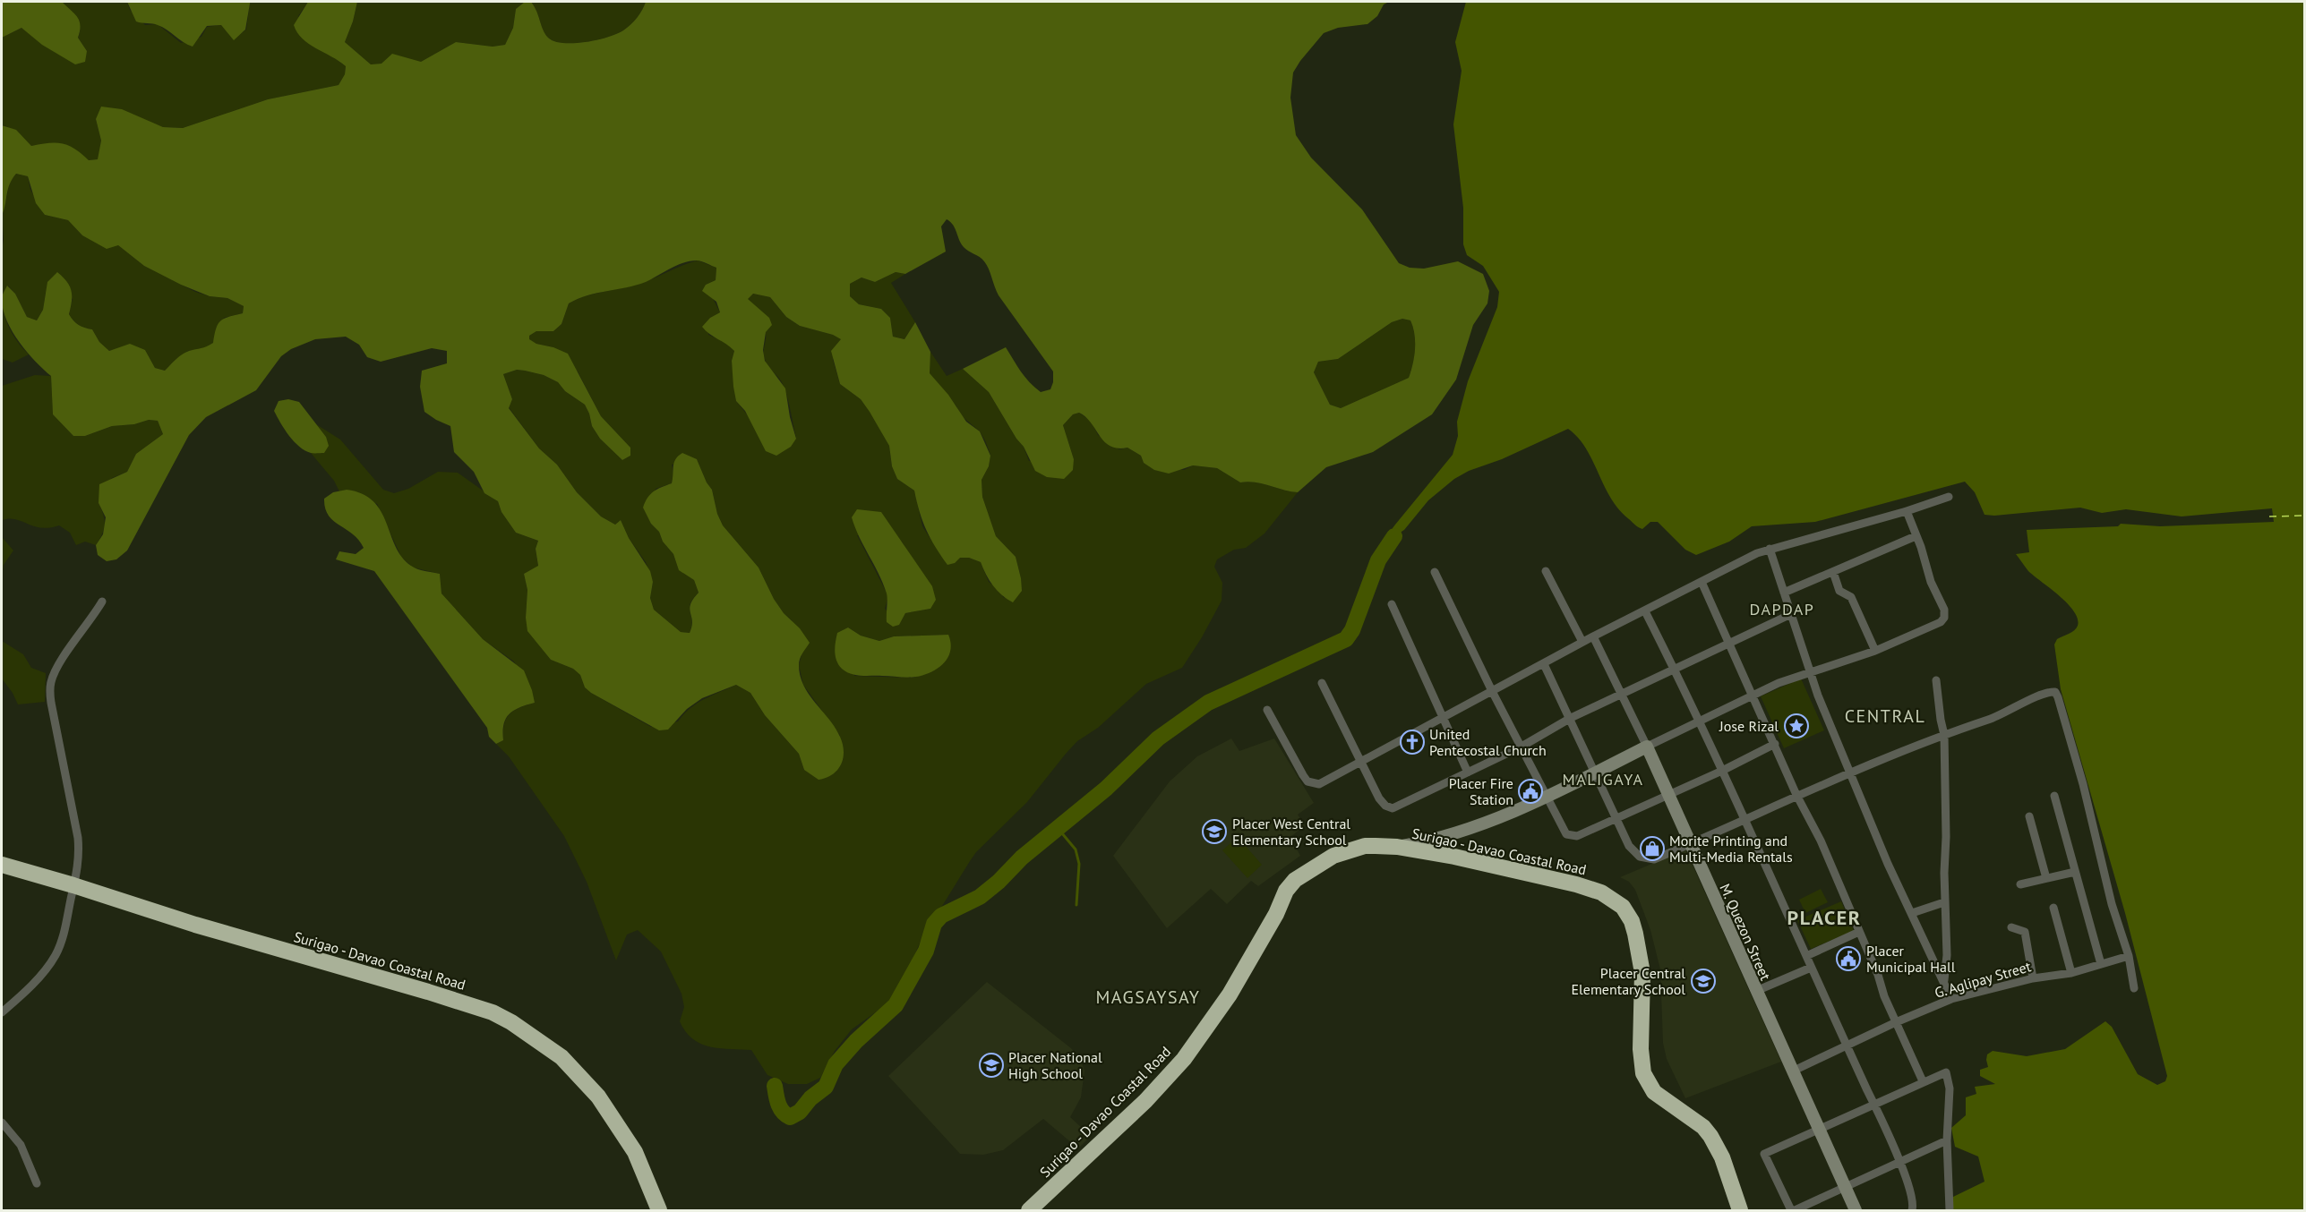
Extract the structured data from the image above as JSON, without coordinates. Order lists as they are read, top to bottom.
{
  "streets": {
    "highway": ["Surigao - Davao Coastal Road"],
    "street": ["M. Quezon Street", "G. Aglipay Street"]
  },
  "crossings": [
    ["M. Quezon Street", "G. Aglipay Street"]
  ],
  "districts": [
    "DAPDAP",
    "CENTRAL",
    "MALIGAYA",
    "PLACER",
    "MAGSAYSAY"
  ],
  "places": {
    "place": ["Jose Rizal"],
    "church": ["United Pentecostal Church"],
    "public building": ["Placer Fire Station", "Placer Municipal Hall"],
    "school or university": ["Placer West Central Elementary School", "Placer Central Elementary School", "Placer National High School"],
    "shop": ["Morite Printing and Multi-Media Rentals"]
  }
}
